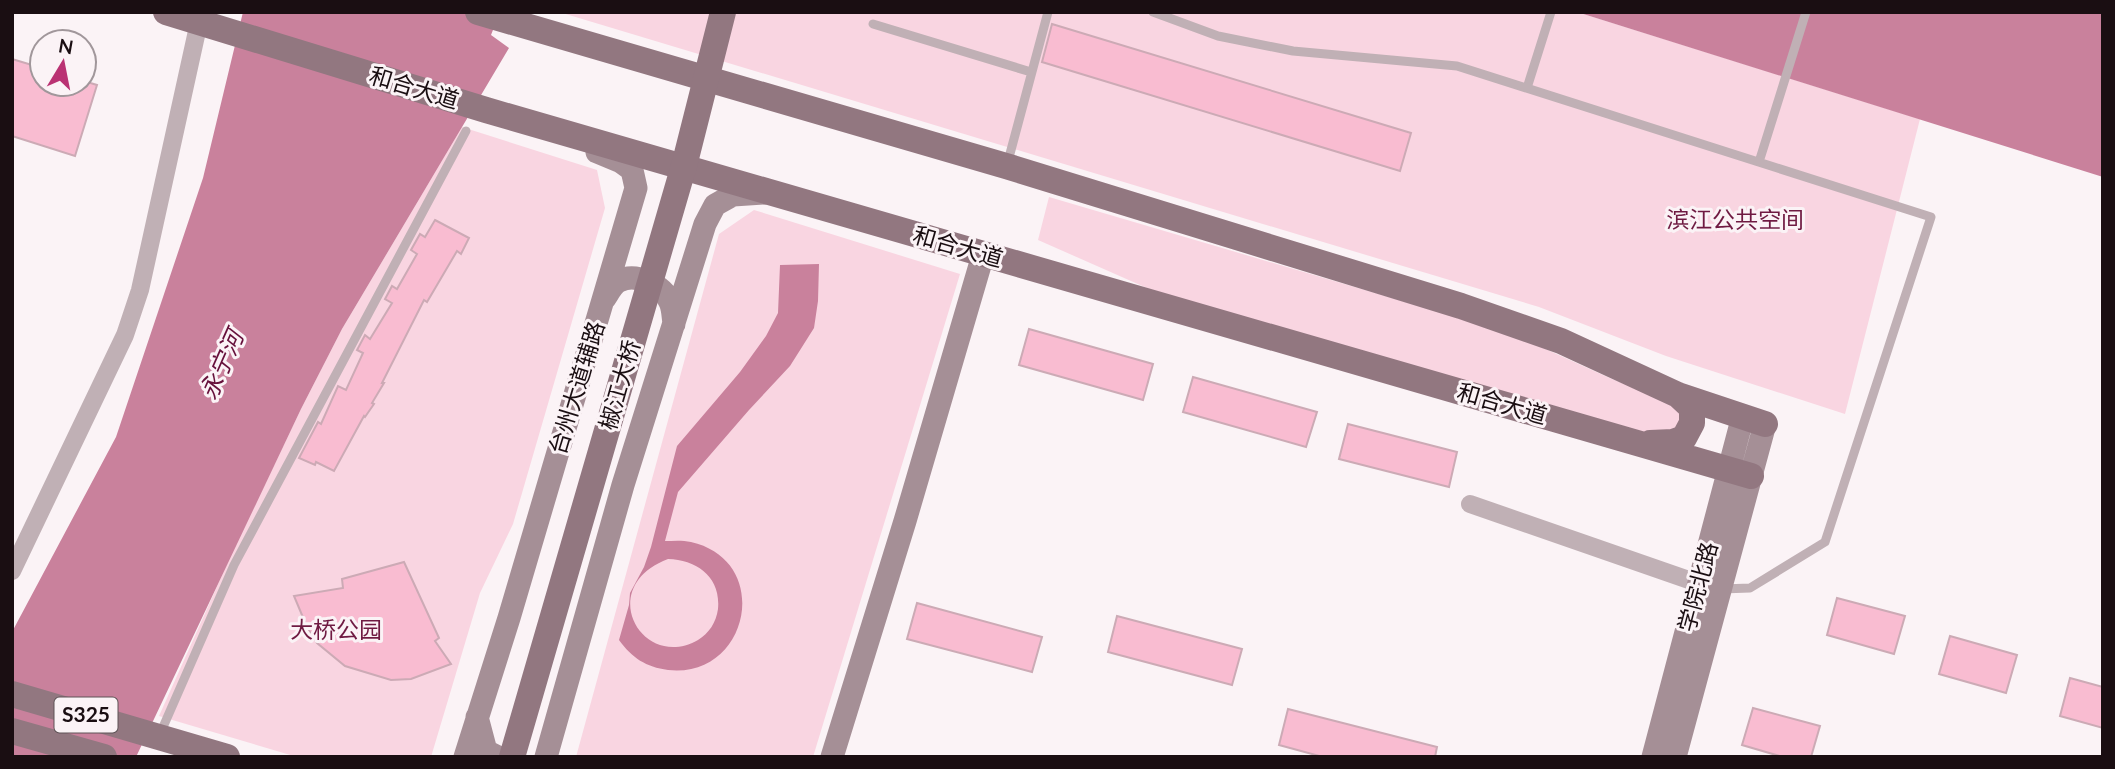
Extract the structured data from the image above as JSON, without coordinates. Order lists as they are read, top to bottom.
{
  "streets": {
    "main road": [
      "和合大道",
      "椒江大桥",
      "台州大道辅路",
      "学院北路",
      "S325"
    ]
  },
  "crossings": [
    ["和合大道", "台州大道辅路"],
    ["和合大道", "学院北路"]
  ],
  "water": ["永宁河"],
  "parks": ["滨江公共空间", "大桥公园"],
  "north": "top"
}
